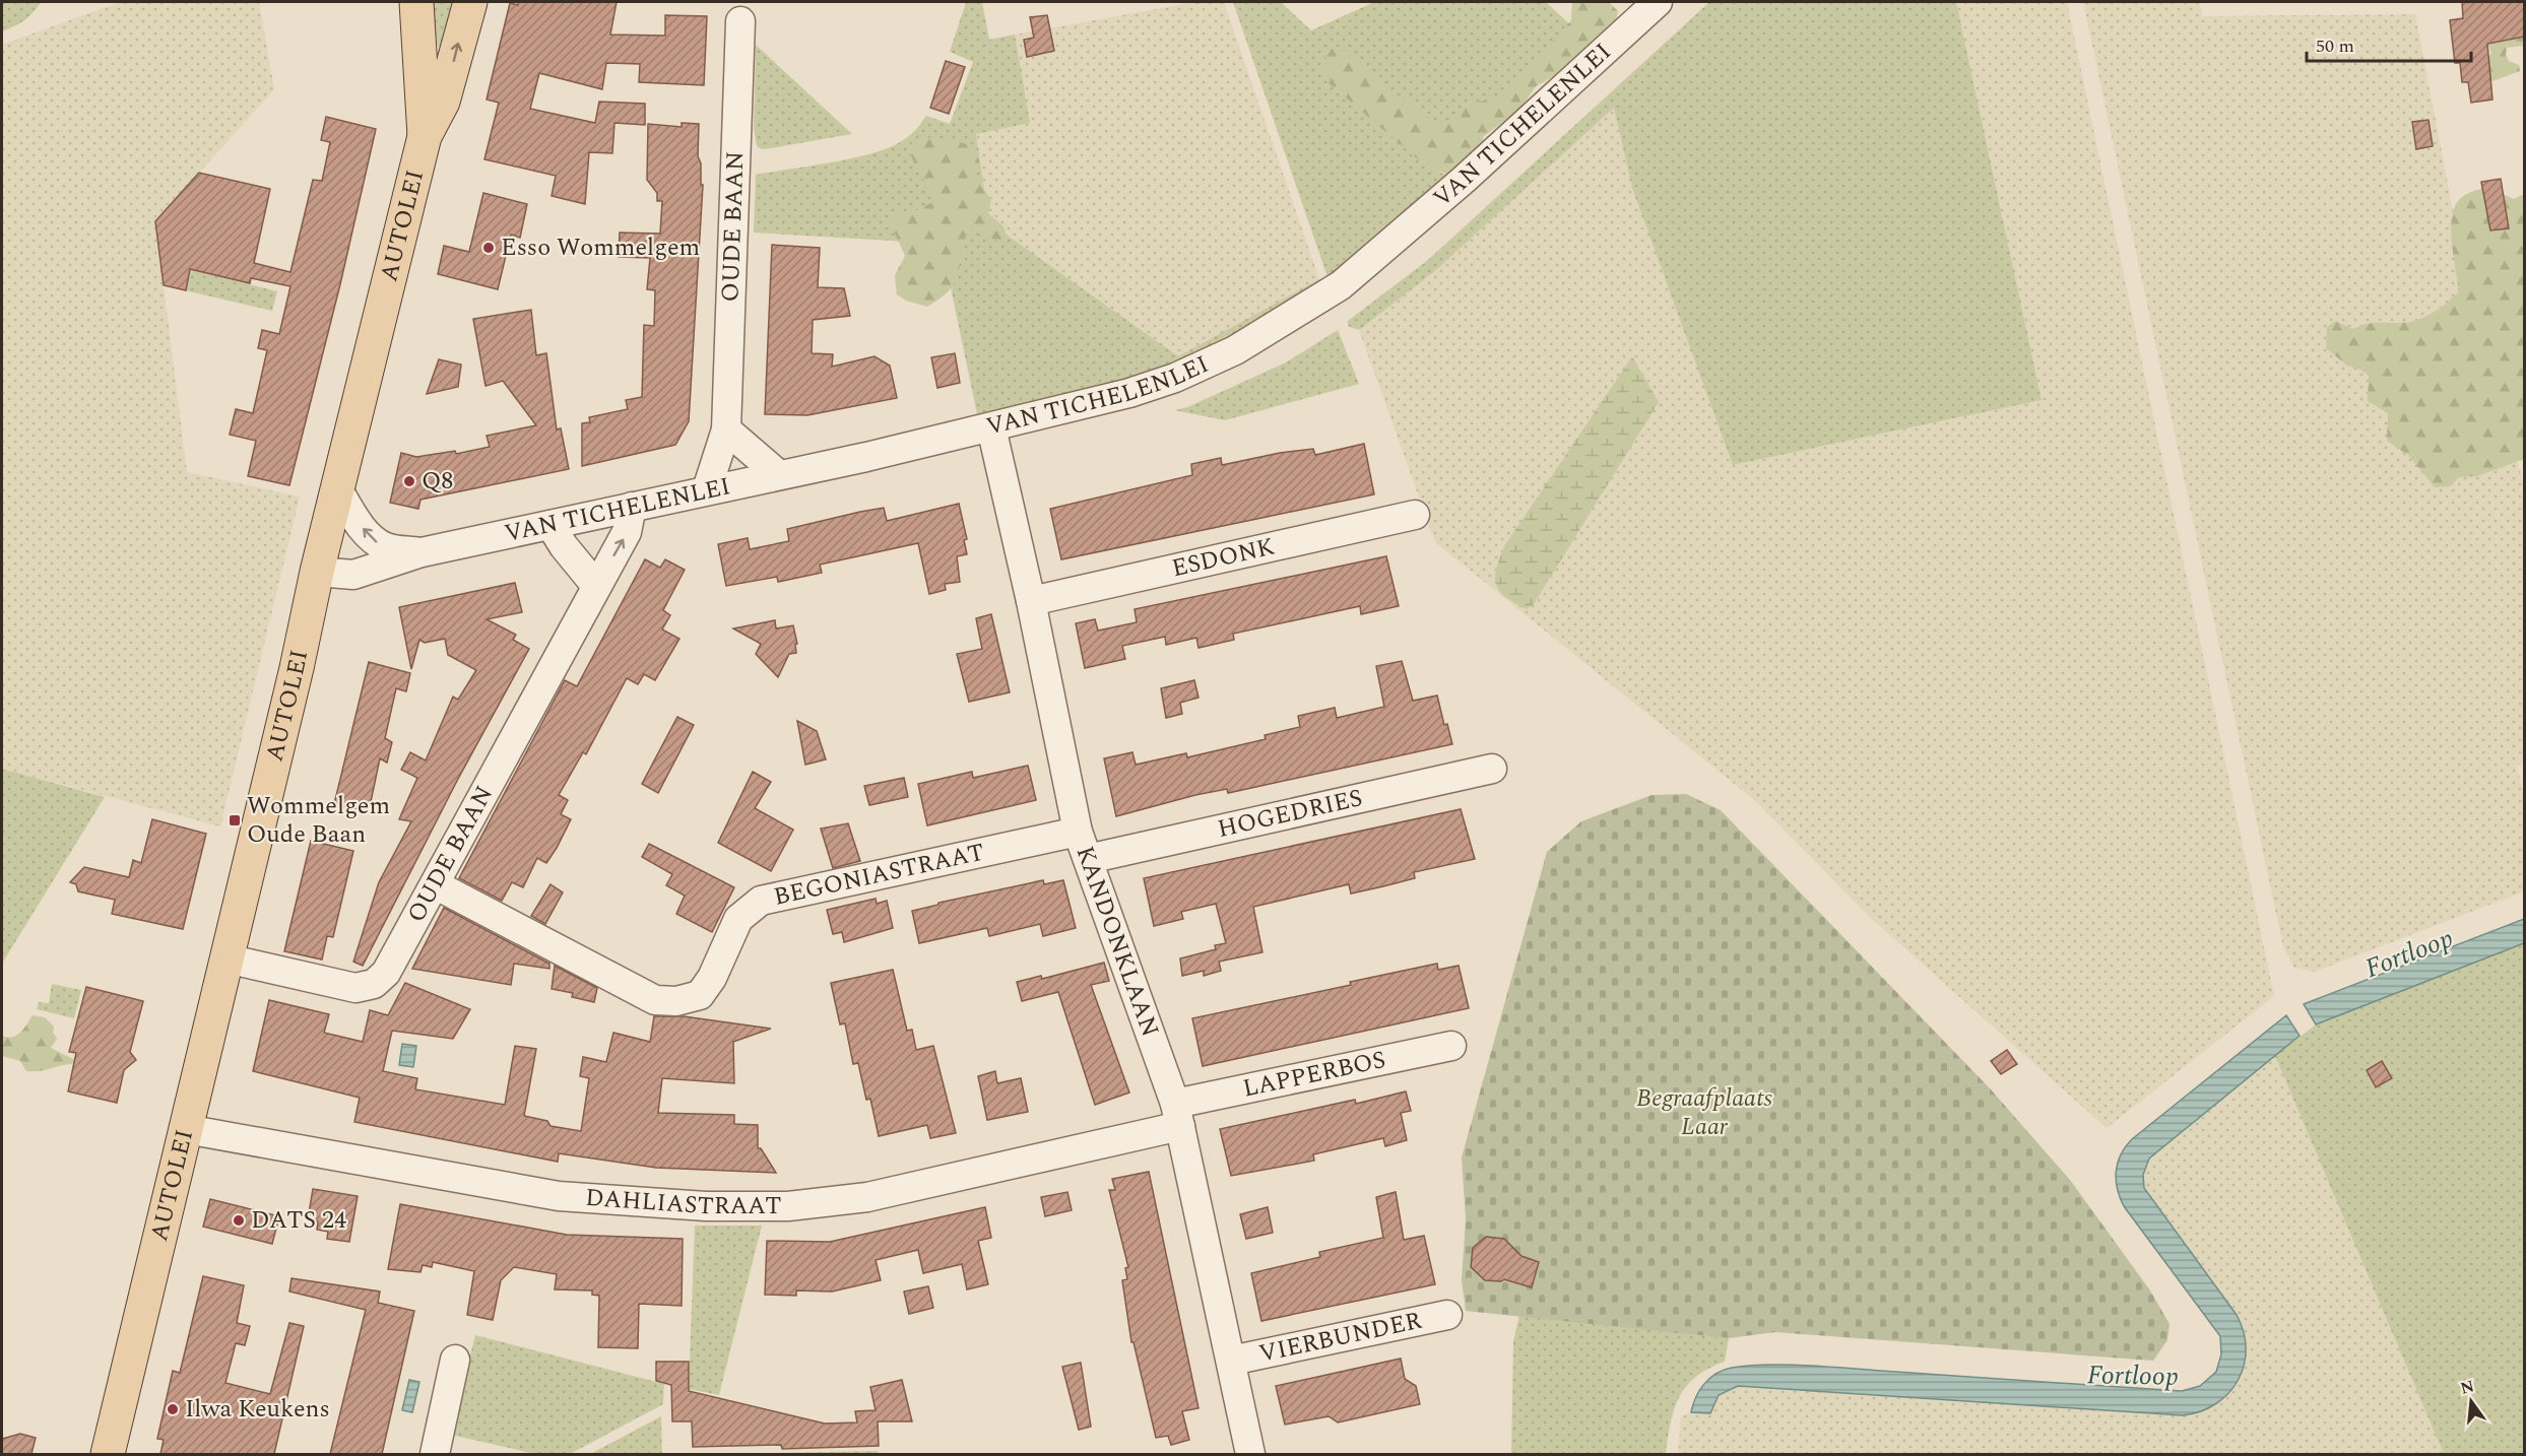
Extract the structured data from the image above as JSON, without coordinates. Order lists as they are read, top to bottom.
{
  "streets": {
    "main road": ["AUTOLEI"],
    "street": [
      "VAN TICHELENLEI",
      "OUDE BAAN",
      "ESDONK",
      "HOGEDRIES",
      "BEGONIASTRAAT",
      "KANDONKLAAN",
      "LAPPERBOS",
      "DAHLIASTRAAT",
      "VIERBUNDER"
    ]
  },
  "crossings": [
    ["VAN TICHELENLEI", "OUDE BAAN"],
    ["VAN TICHELENLEI", "AUTOLEI"],
    ["VAN TICHELENLEI", "KANDONKLAAN"],
    ["OUDE BAAN", "AUTOLEI"],
    ["OUDE BAAN", "BEGONIASTRAAT"],
    ["AUTOLEI", "DAHLIASTRAAT"],
    ["ESDONK", "KANDONKLAAN"],
    ["HOGEDRIES", "KANDONKLAAN"],
    ["BEGONIASTRAAT", "KANDONKLAAN"],
    ["KANDONKLAAN", "LAPPERBOS"],
    ["KANDONKLAAN", "DAHLIASTRAAT"],
    ["KANDONKLAAN", "VIERBUNDER"],
    ["LAPPERBOS", "DAHLIASTRAAT"]
  ],
  "water": ["Fortloop"],
  "parks": ["Begraafplaats Laar"],
  "places": {
    "other": [
      "Esso Wommelgem",
      "Q8",
      "DATS 24",
      "Ilwa Keukens"
    ],
    "transit": ["Wommelgem Oude Baan"]
  },
  "scale_bar": "50 m",
  "north": "top"
}
